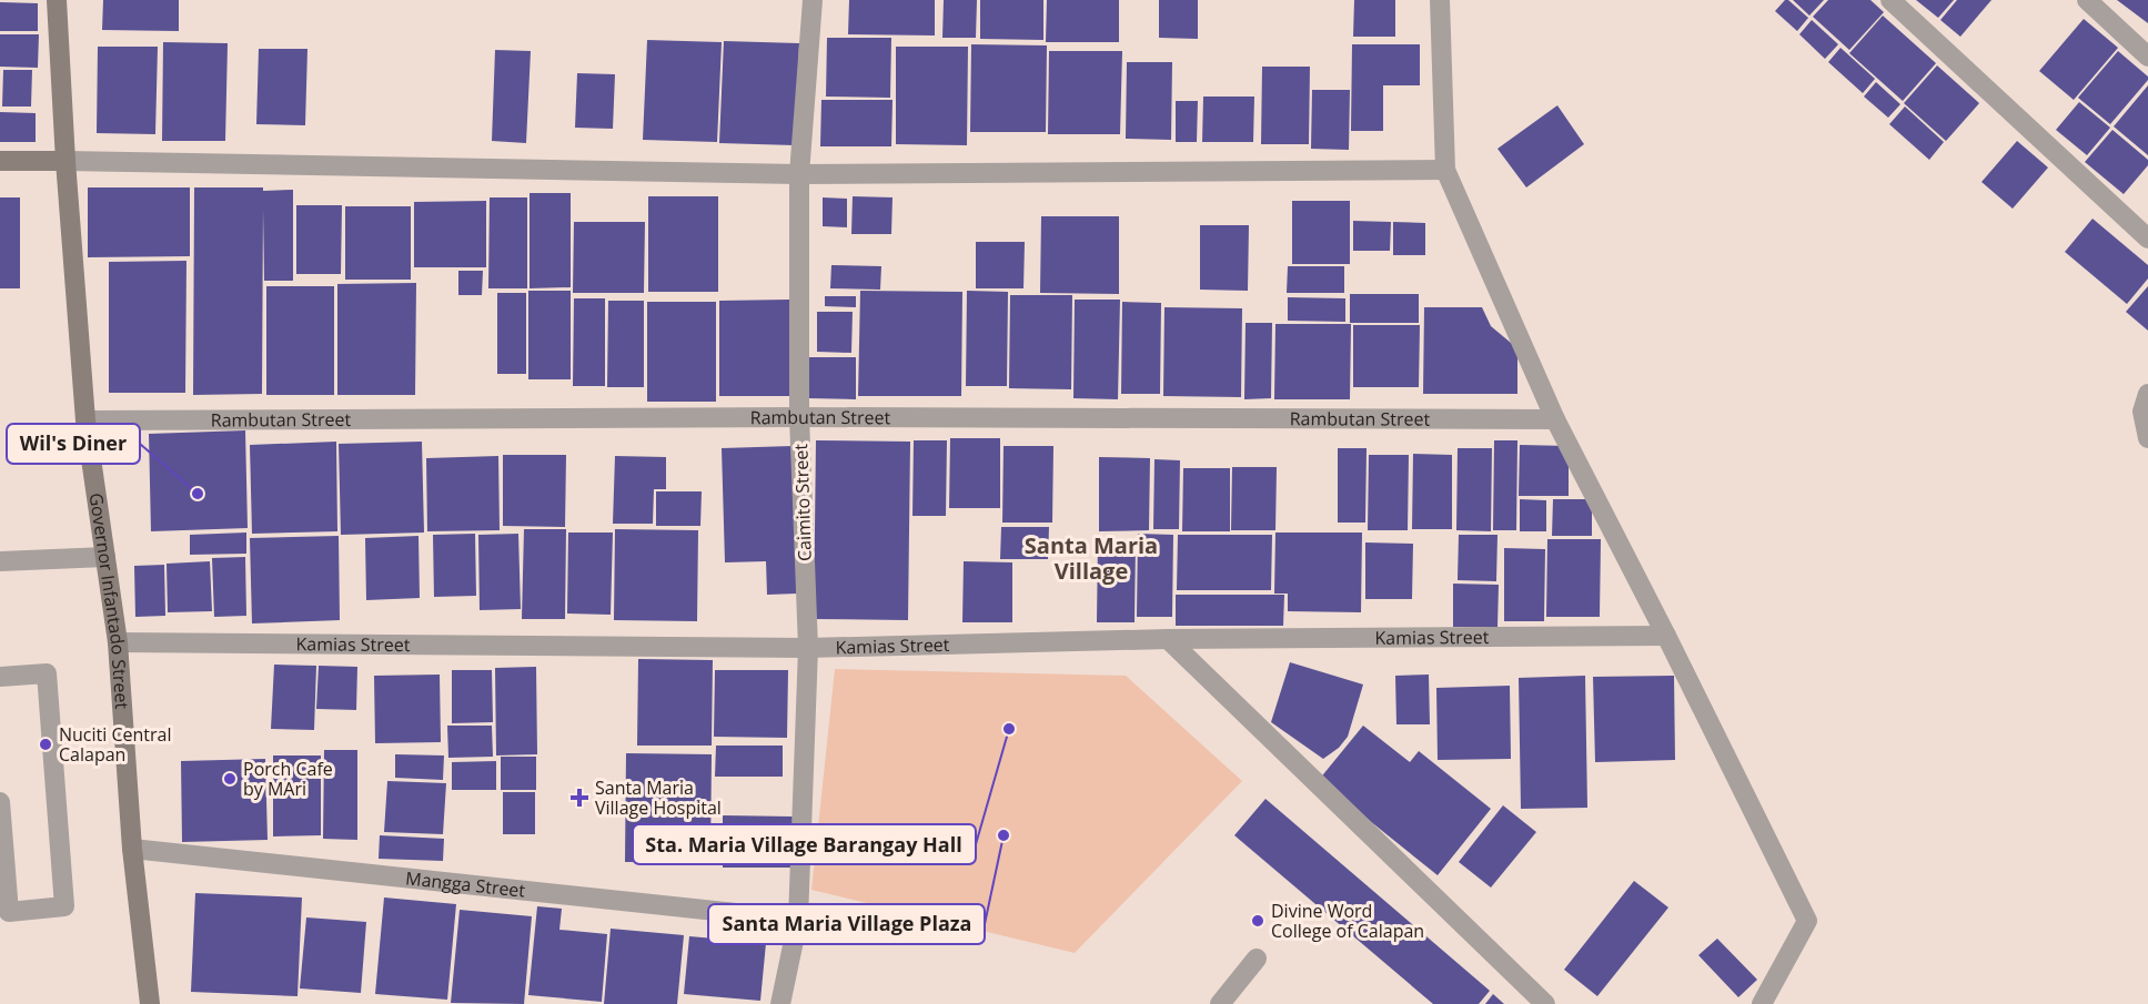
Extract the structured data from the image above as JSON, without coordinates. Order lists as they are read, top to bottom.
{
  "streets": {
    "street": [
      "Rambutan Street",
      "Caimito Street",
      "Governor Infantado Street",
      "Kamias Street",
      "Mangga Street"
    ]
  },
  "crossings": [
    ["Rambutan Street", "Caimito Street"],
    ["Rambutan Street", "Governor Infantado Street"],
    ["Caimito Street", "Kamias Street"],
    ["Caimito Street", "Mangga Street"],
    ["Governor Infantado Street", "Kamias Street"],
    ["Governor Infantado Street", "Mangga Street"]
  ],
  "districts": ["Santa Maria Village"],
  "places": {
    "other": [
      "Wil's Diner",
      "Sta. Maria Village Barangay Hall",
      "Nuciti Central Calapan",
      "Porch Cafe by MAri",
      "Santa Maria Village Plaza",
      "Divine Word College of Calapan"
    ],
    "health": ["Santa Maria Village Hospital"]
  }
}
